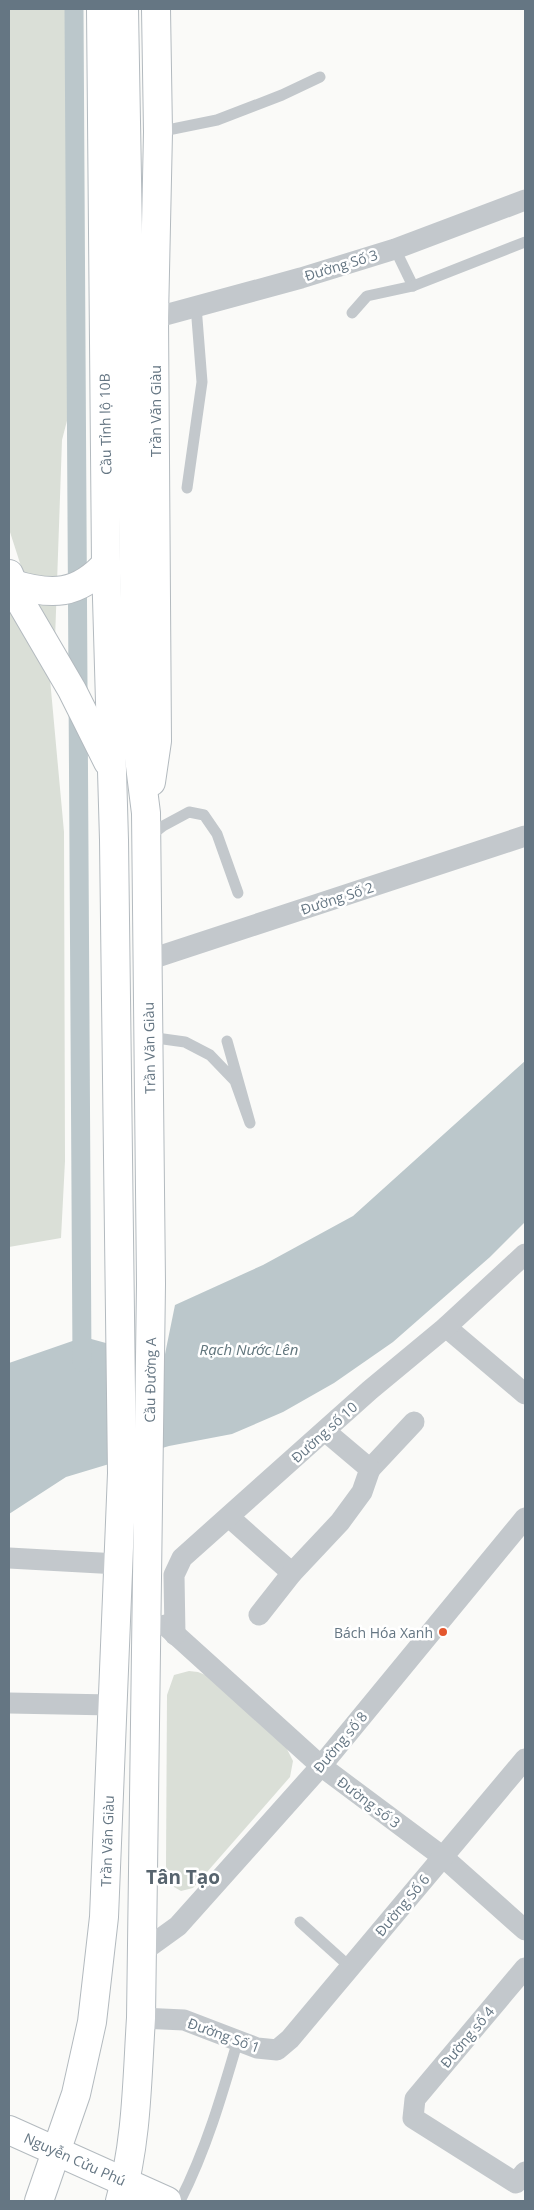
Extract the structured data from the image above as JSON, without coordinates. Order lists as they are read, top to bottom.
{
  "streets": {
    "main road": [
      "Trần Văn Giàu",
      "Cầu Tỉnh lộ 10B",
      "Cầu Đường A",
      "Nguyễn Cửu Phú"
    ],
    "street": [
      "Đường Số 3",
      "Đường Số 2",
      "Đường số 10",
      "Đường số 8",
      "Đường số 3",
      "Đường Số 6",
      "Đường Số 1",
      "Đường số 4"
    ]
  },
  "crossings": [
    ["Đường Số 3", "Trần Văn Giàu"],
    ["Trần Văn Giàu", "Cầu Tỉnh lộ 10B"],
    ["Trần Văn Giàu", "Đường Số 2"],
    ["Trần Văn Giàu", "Cầu Đường A"],
    ["Trần Văn Giàu", "Nguyễn Cửu Phú"],
    ["Cầu Tỉnh lộ 10B", "Cầu Đường A"],
    ["Cầu Đường A", "Đường số 3"],
    ["Đường số 10", "Đường số 3"],
    ["Đường số 8", "Đường số 3"],
    ["Đường số 3", "Đường Số 6"],
    ["Đường Số 6", "Đường Số 1"]
  ],
  "districts": ["Tân Tạo"],
  "water": ["Rạch Nước Lên"],
  "places": ["Bách Hóa Xanh"]
}
